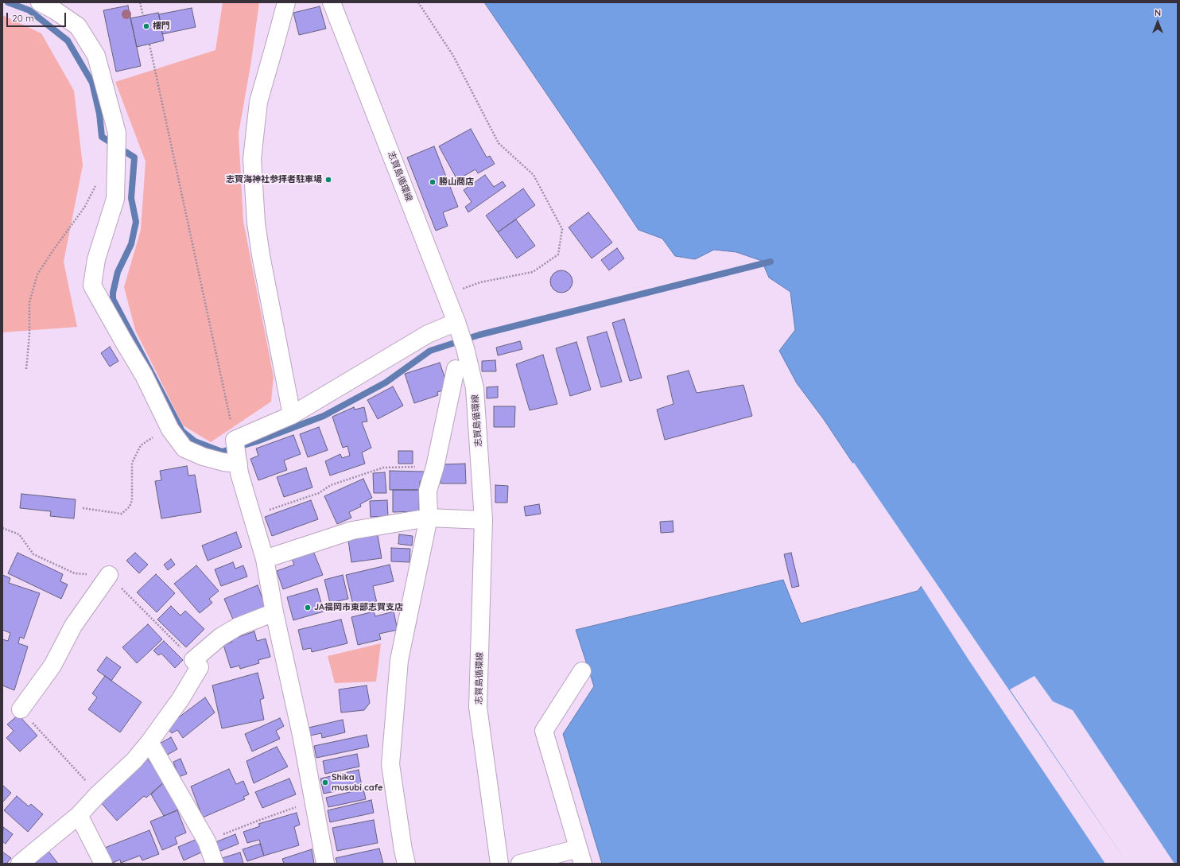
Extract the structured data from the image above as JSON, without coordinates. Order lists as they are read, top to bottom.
{
  "streets": {
    "street": ["志賀島循環線"]
  },
  "places": [
    "樓門",
    "志賀海神社参拝者駐車場",
    "勝山商店",
    "JA福岡市東部志賀支店",
    "Shika musubi cafe"
  ],
  "scale_bar": "20 m",
  "north": "top"
}
